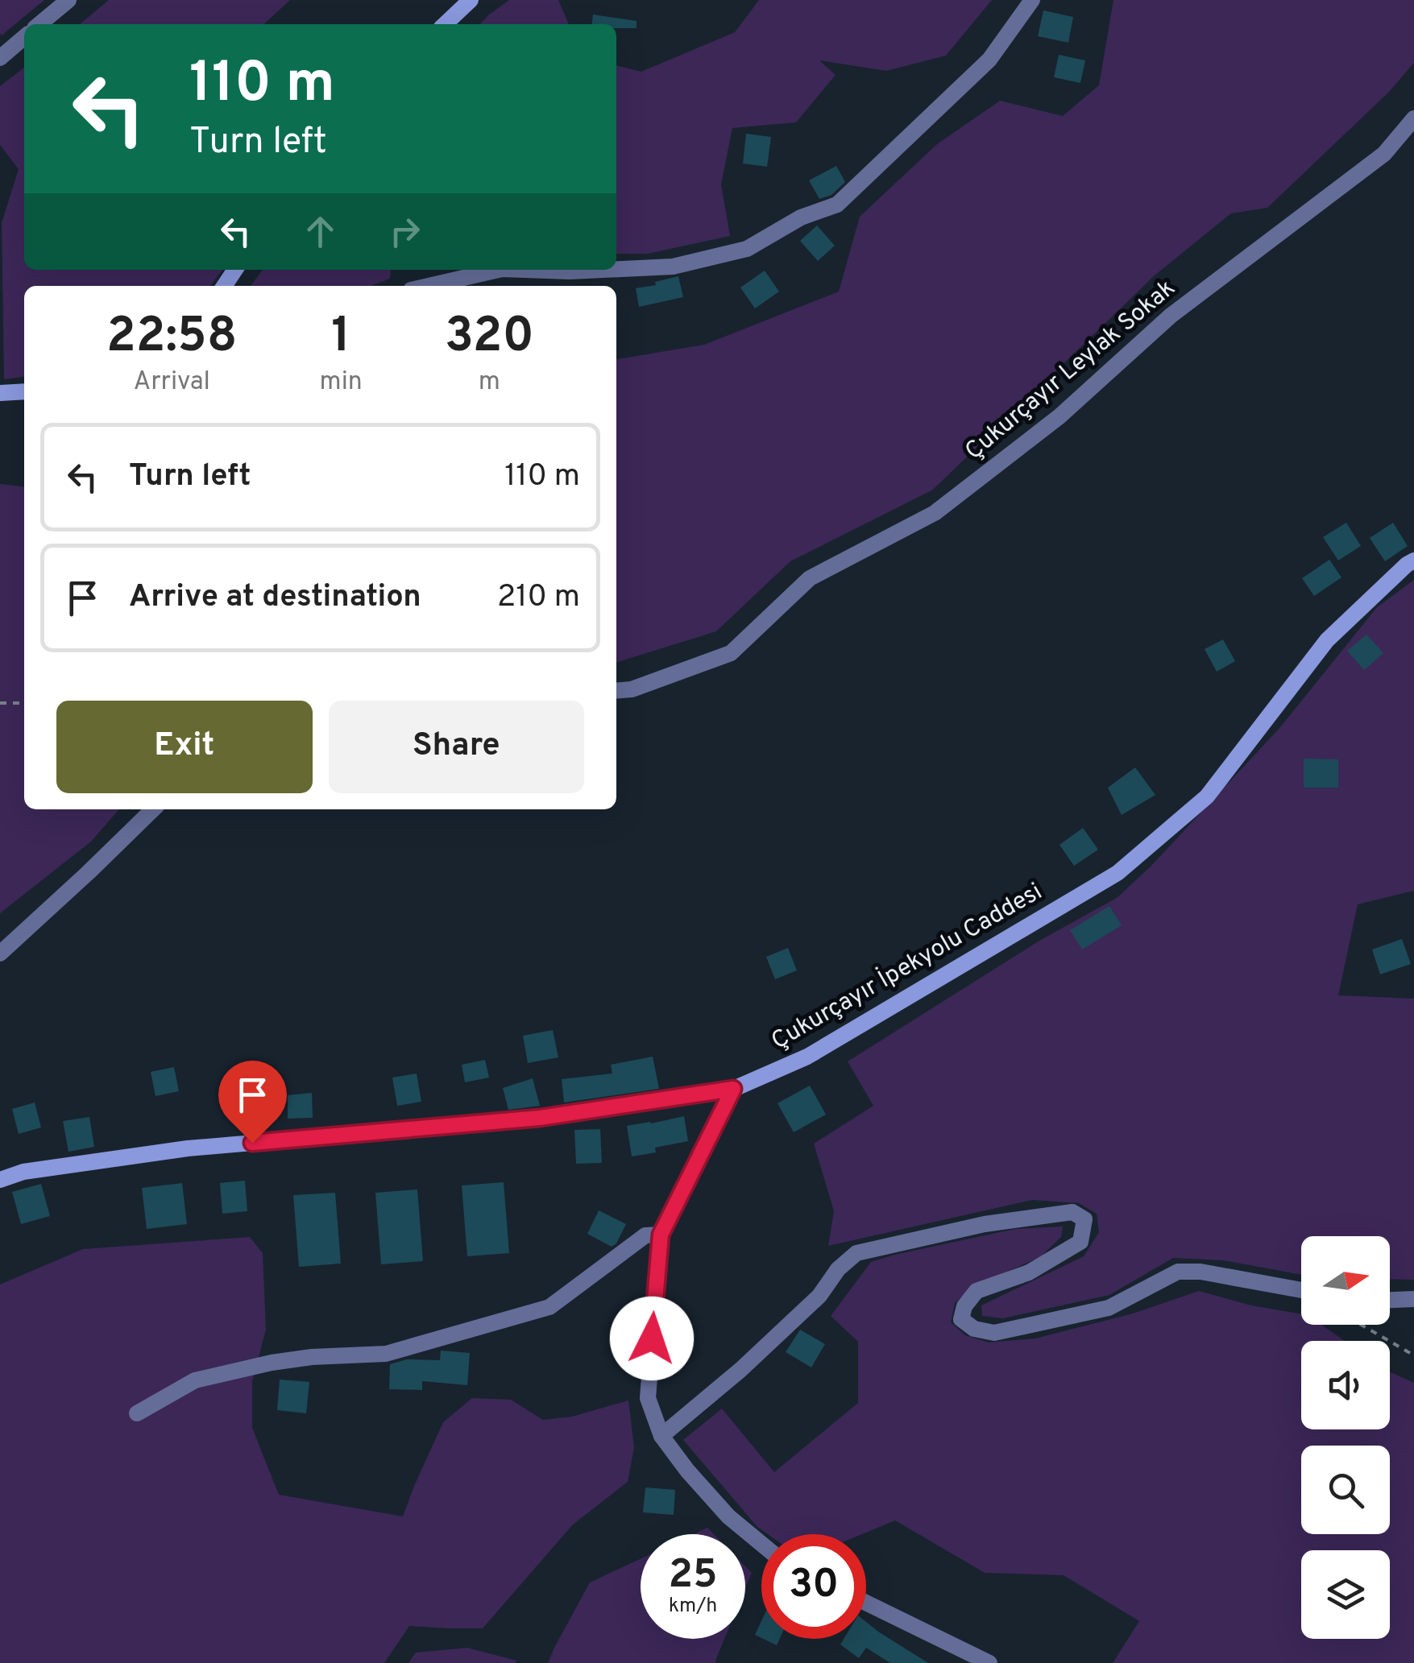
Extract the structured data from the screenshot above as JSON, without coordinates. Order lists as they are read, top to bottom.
{
  "streets": {
    "street": ["Çukurçayır Leylak Sokak", "Çukurçayır İpekyolu Caddesi"]
  },
  "north": "right",
  "page": {
    "turn": ["110 m", "Turn left"],
    "eta": [
      "22:58",
      "Arrival",
      "1",
      "min",
      "320",
      "m"
    ],
    "list": [
      {
        "name": "Turn left",
        "value": "110 m"
      },
      {
        "name": "Arrive at destination",
        "value": "210 m"
      }
    ],
    "buttons": ["Exit", "Share"],
    "speed": "25 km/h",
    "limit": "30"
  }
}
